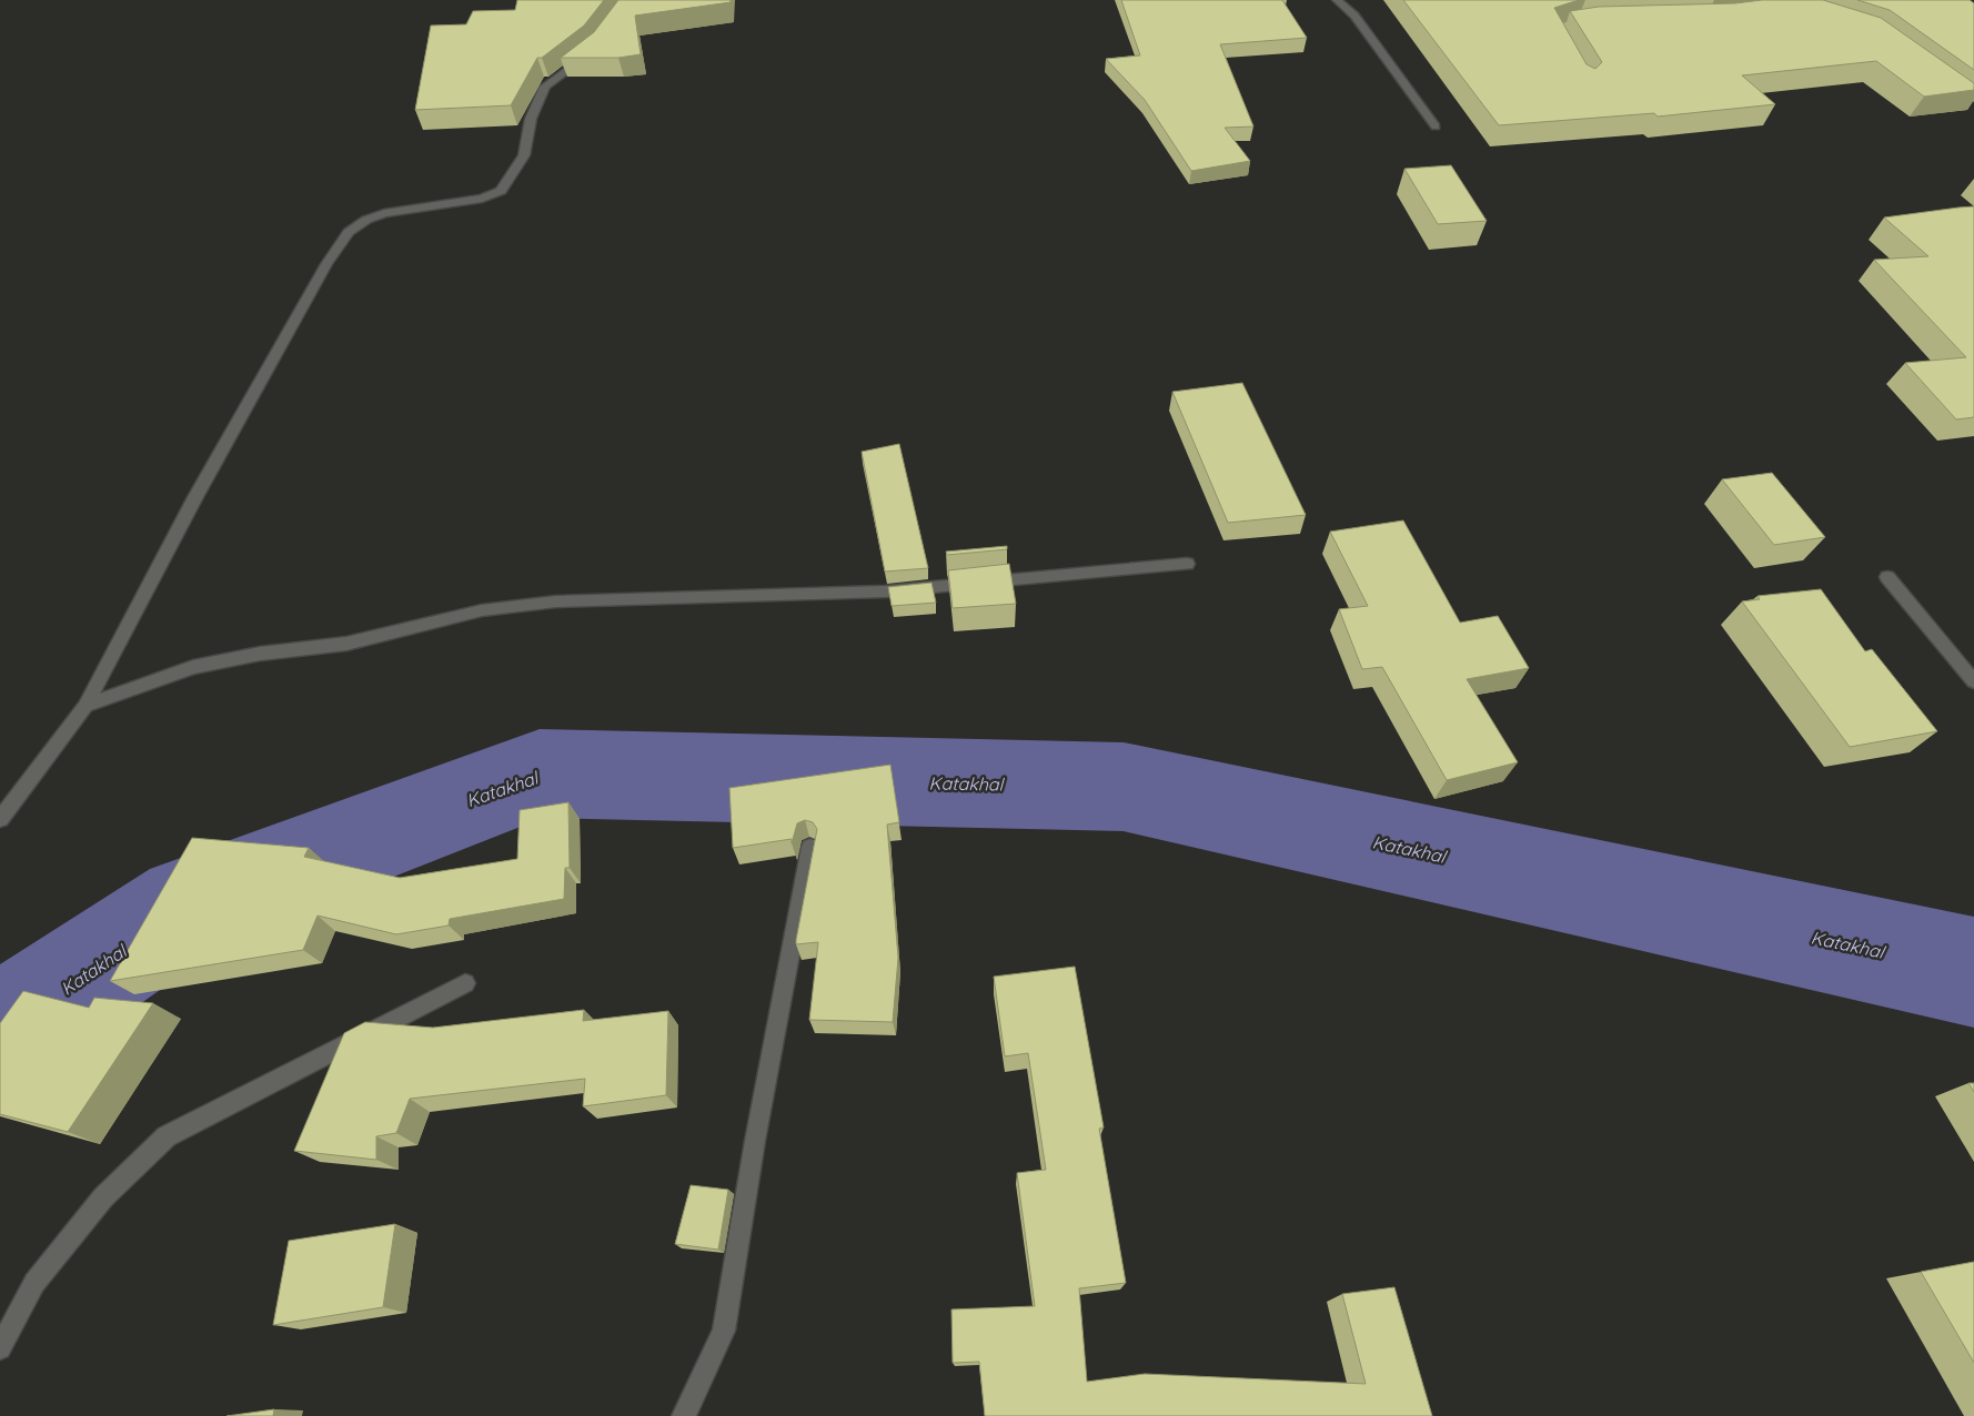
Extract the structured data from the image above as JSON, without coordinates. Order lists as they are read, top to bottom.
{
  "water": ["Katakhal"]
}
